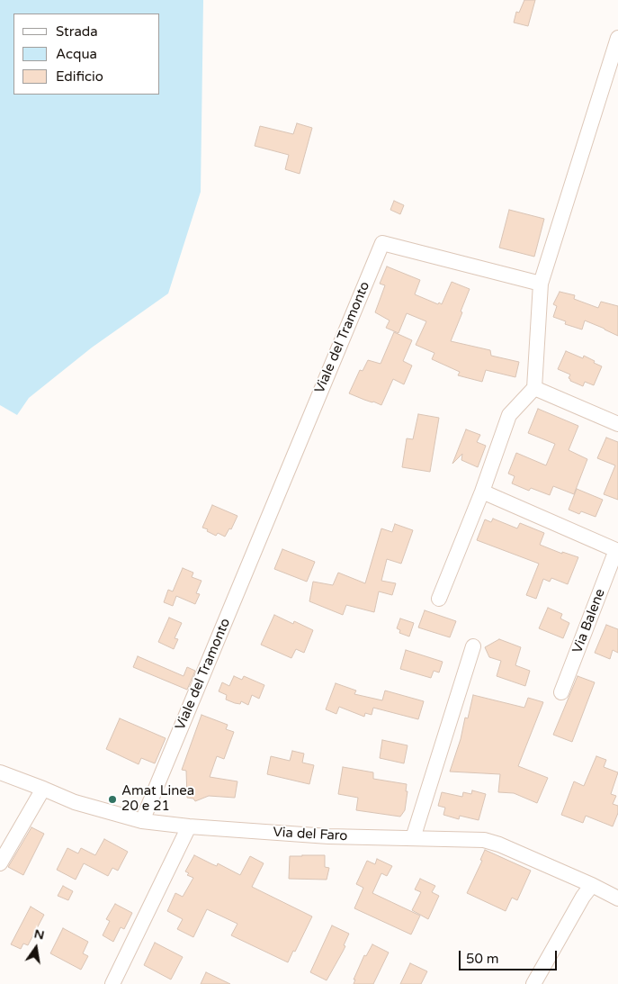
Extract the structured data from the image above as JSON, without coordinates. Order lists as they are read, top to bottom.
{
  "streets": {
    "street": ["Viale del Tramonto", "Via Balene", "Via del Faro"]
  },
  "crossings": [
    ["Viale del Tramonto", "Via del Faro"]
  ],
  "places": ["Amat Linea 20 e 21"],
  "legend": ["Strada", "Acqua", "Edificio"],
  "scale_bar": "50 m",
  "north": "top"
}
